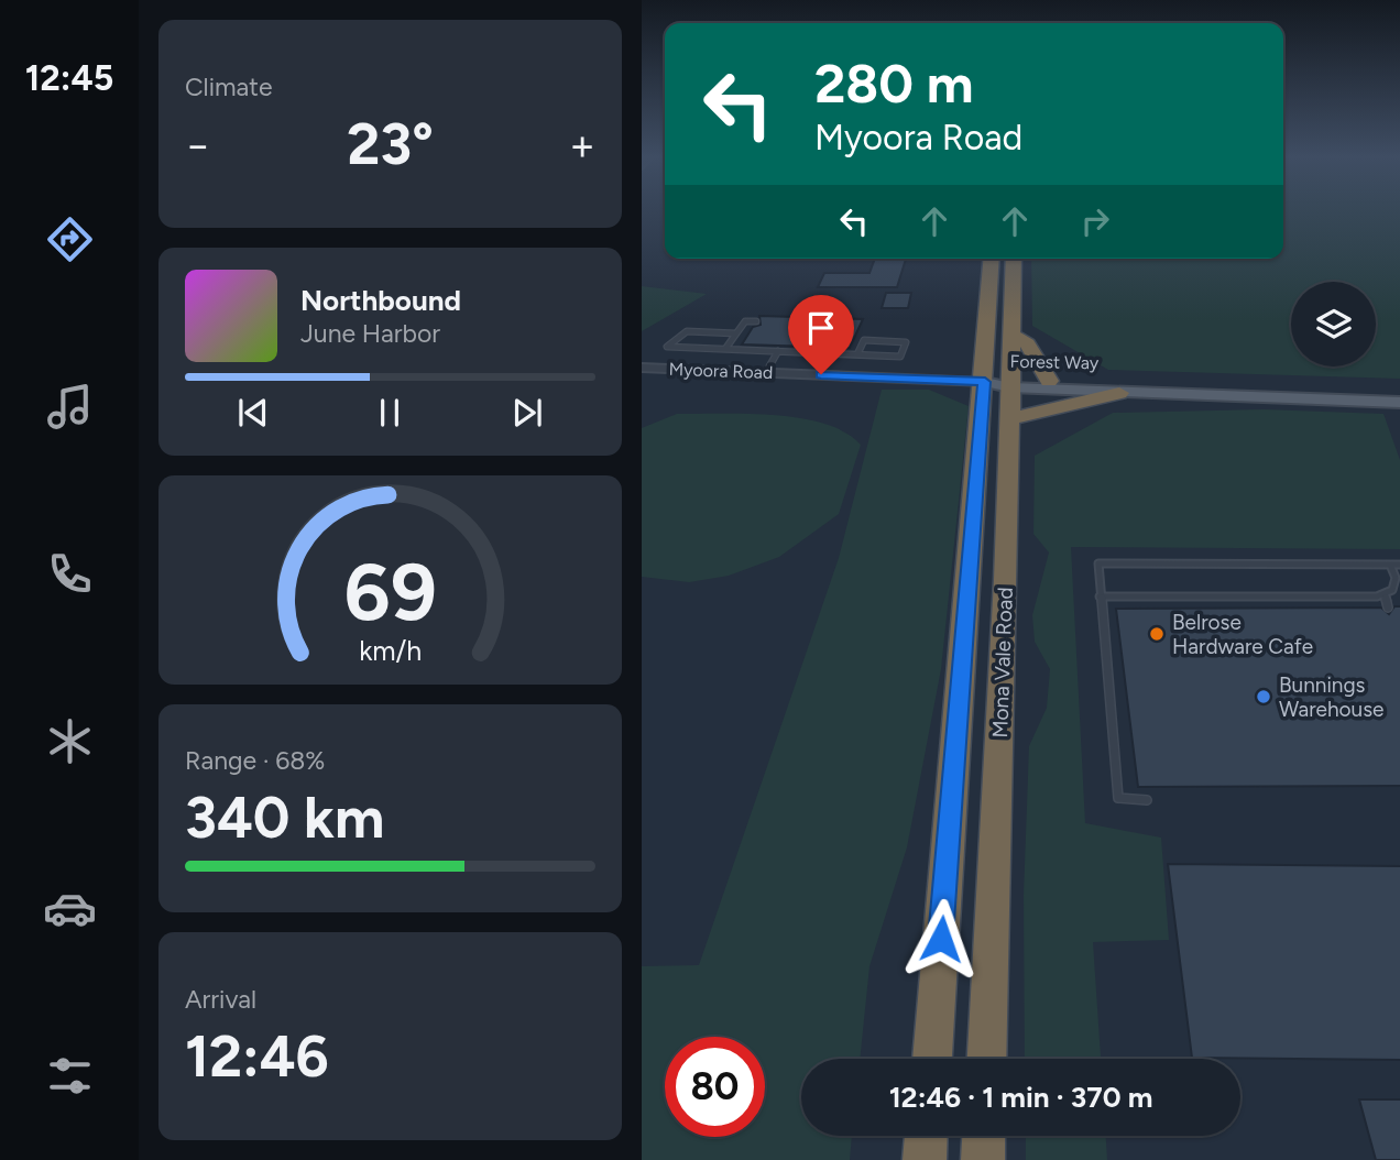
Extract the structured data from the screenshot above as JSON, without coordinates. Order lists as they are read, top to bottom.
{
  "streets": {
    "highway": ["Mona Vale Road"],
    "main road": ["Forest Way"],
    "street": ["Myoora Road"]
  },
  "crossings": [
    ["Forest Way", "Myoora Road"],
    ["Forest Way", "Mona Vale Road"],
    ["Myoora Road", "Mona Vale Road"]
  ],
  "places": ["Belrose Hardware Cafe", "Bunnings Warehouse"],
  "page": {
    "tabs": "12:45",
    "tile": [
      "Climate",
      ["Range · 68%", "340 km"],
      ["Arrival", "12:46"]
    ],
    "turn": ["280 m", "Myoora Road"],
    "heat": ["−", "23°", "+"],
    "song": ["Northbound", "June Harbor"],
    "limit": "80",
    "trip": "12:46 · 1 min · 370 m",
    "gauge": ["69", "km/h"]
  }
}
